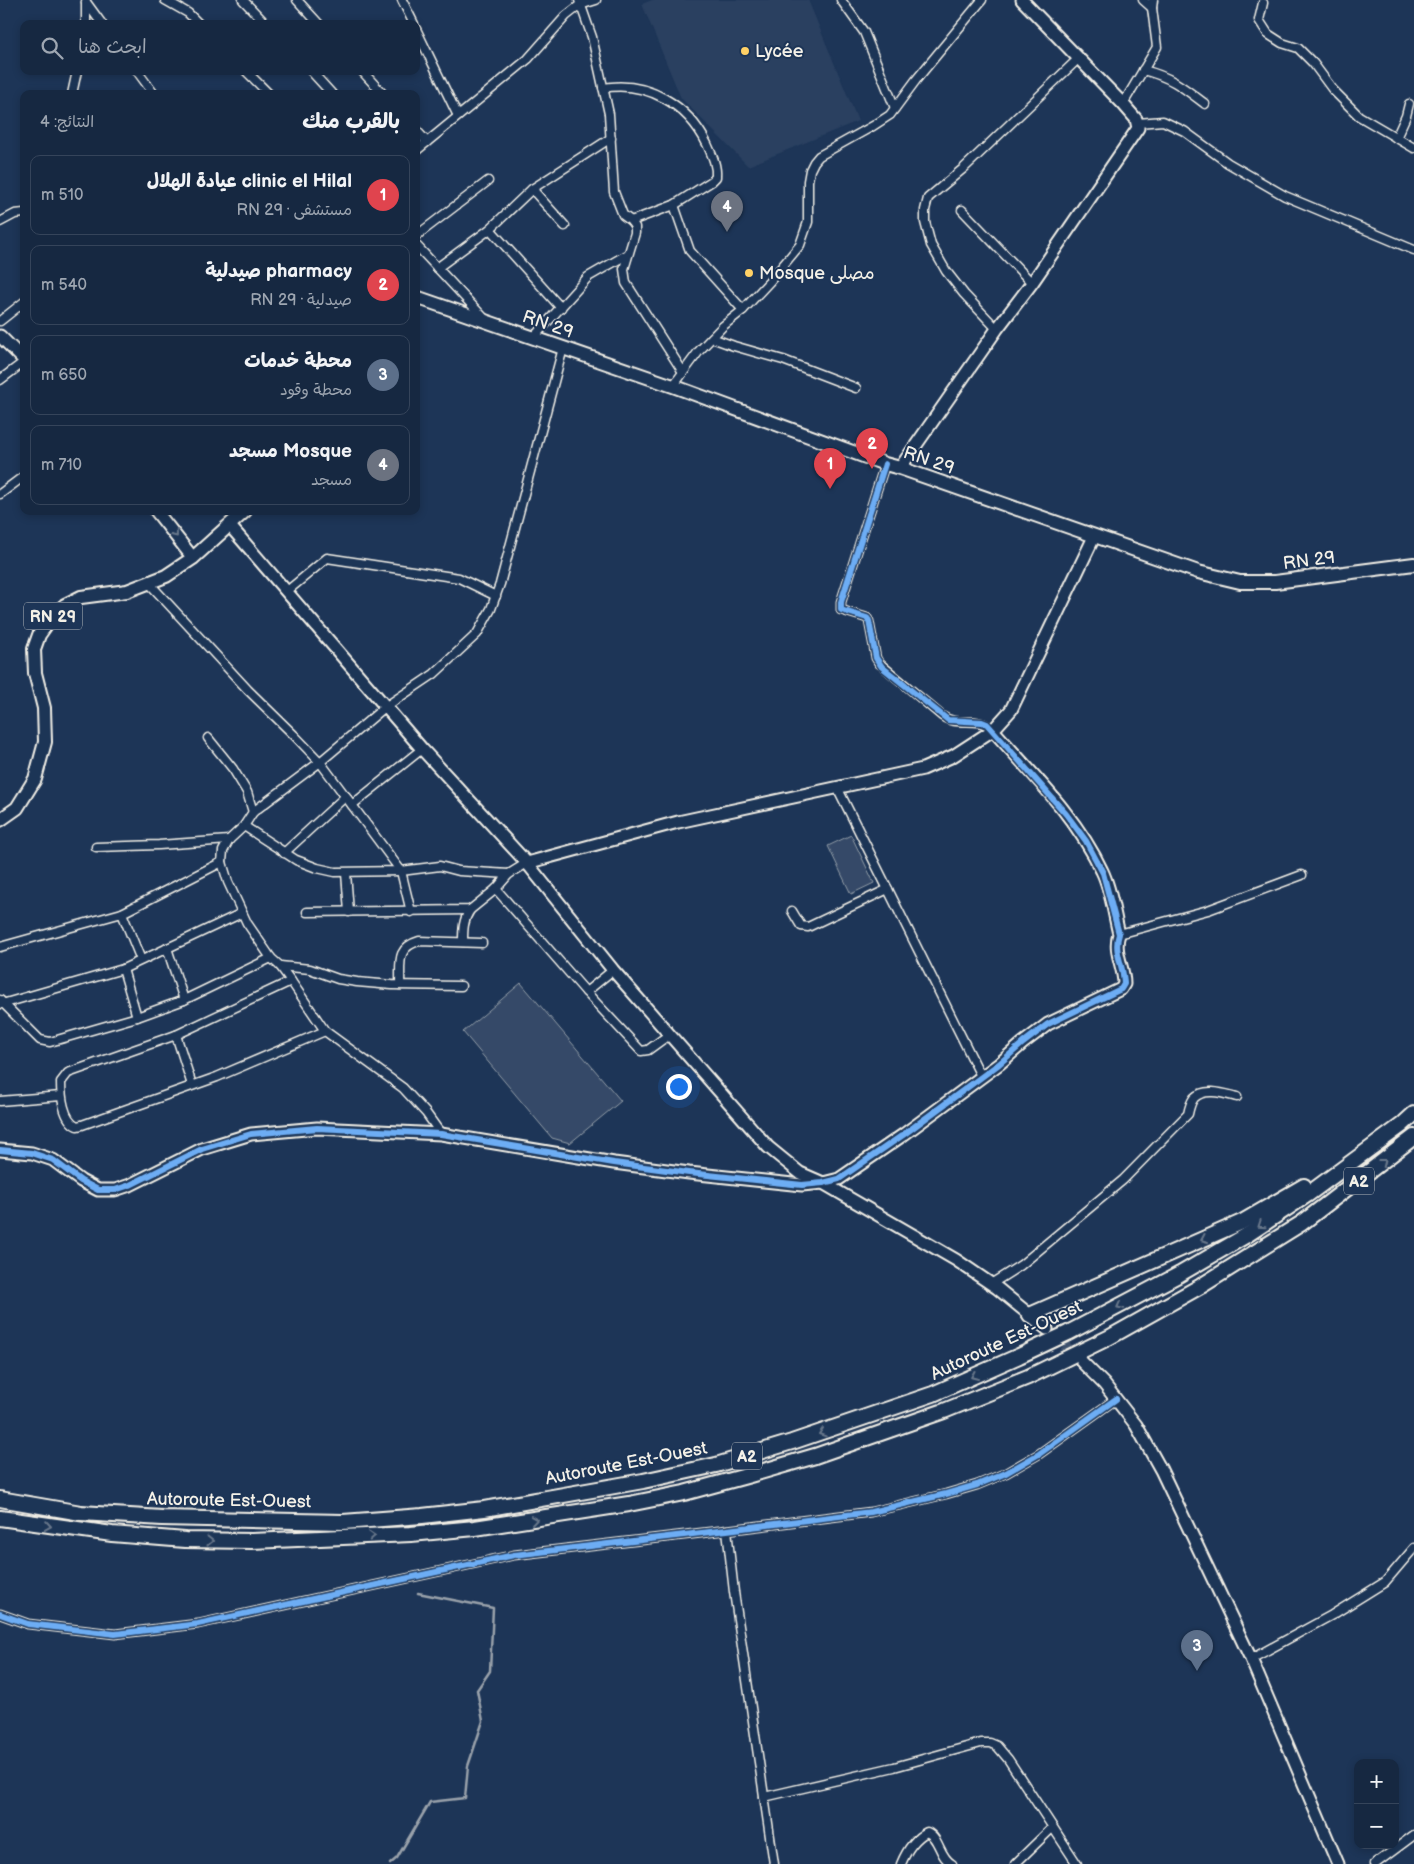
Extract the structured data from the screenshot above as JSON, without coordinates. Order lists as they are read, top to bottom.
{
  "streets": {
    "highway": ["A2", "Autoroute Est-Ouest"],
    "main road": ["RN 29"]
  },
  "places": ["Lycée", "Mosque مصلى"],
  "page": {
    "search": "ابحث هنا",
    "heading": ["بالقرب منك", "النتائج: 4"],
    "list": [
      {
        "mark": "1",
        "name": "clinic el Hilal عيادة الهلال",
        "note": "مستشفى · RN 29",
        "value": "510 m"
      },
      {
        "mark": "2",
        "name": "pharmacy صيدلية",
        "note": "صيدلية · RN 29",
        "value": "540 m"
      },
      {
        "mark": "3",
        "name": "محطة خدمات",
        "note": "محطة وقود",
        "value": "650 m"
      },
      {
        "mark": "4",
        "name": "Mosque مسجد",
        "note": "مسجد",
        "value": "710 m"
      }
    ],
    "pins": [
      "4",
      "2",
      "1",
      "3"
    ],
    "map_buttons": ["+", "−"]
  }
}
